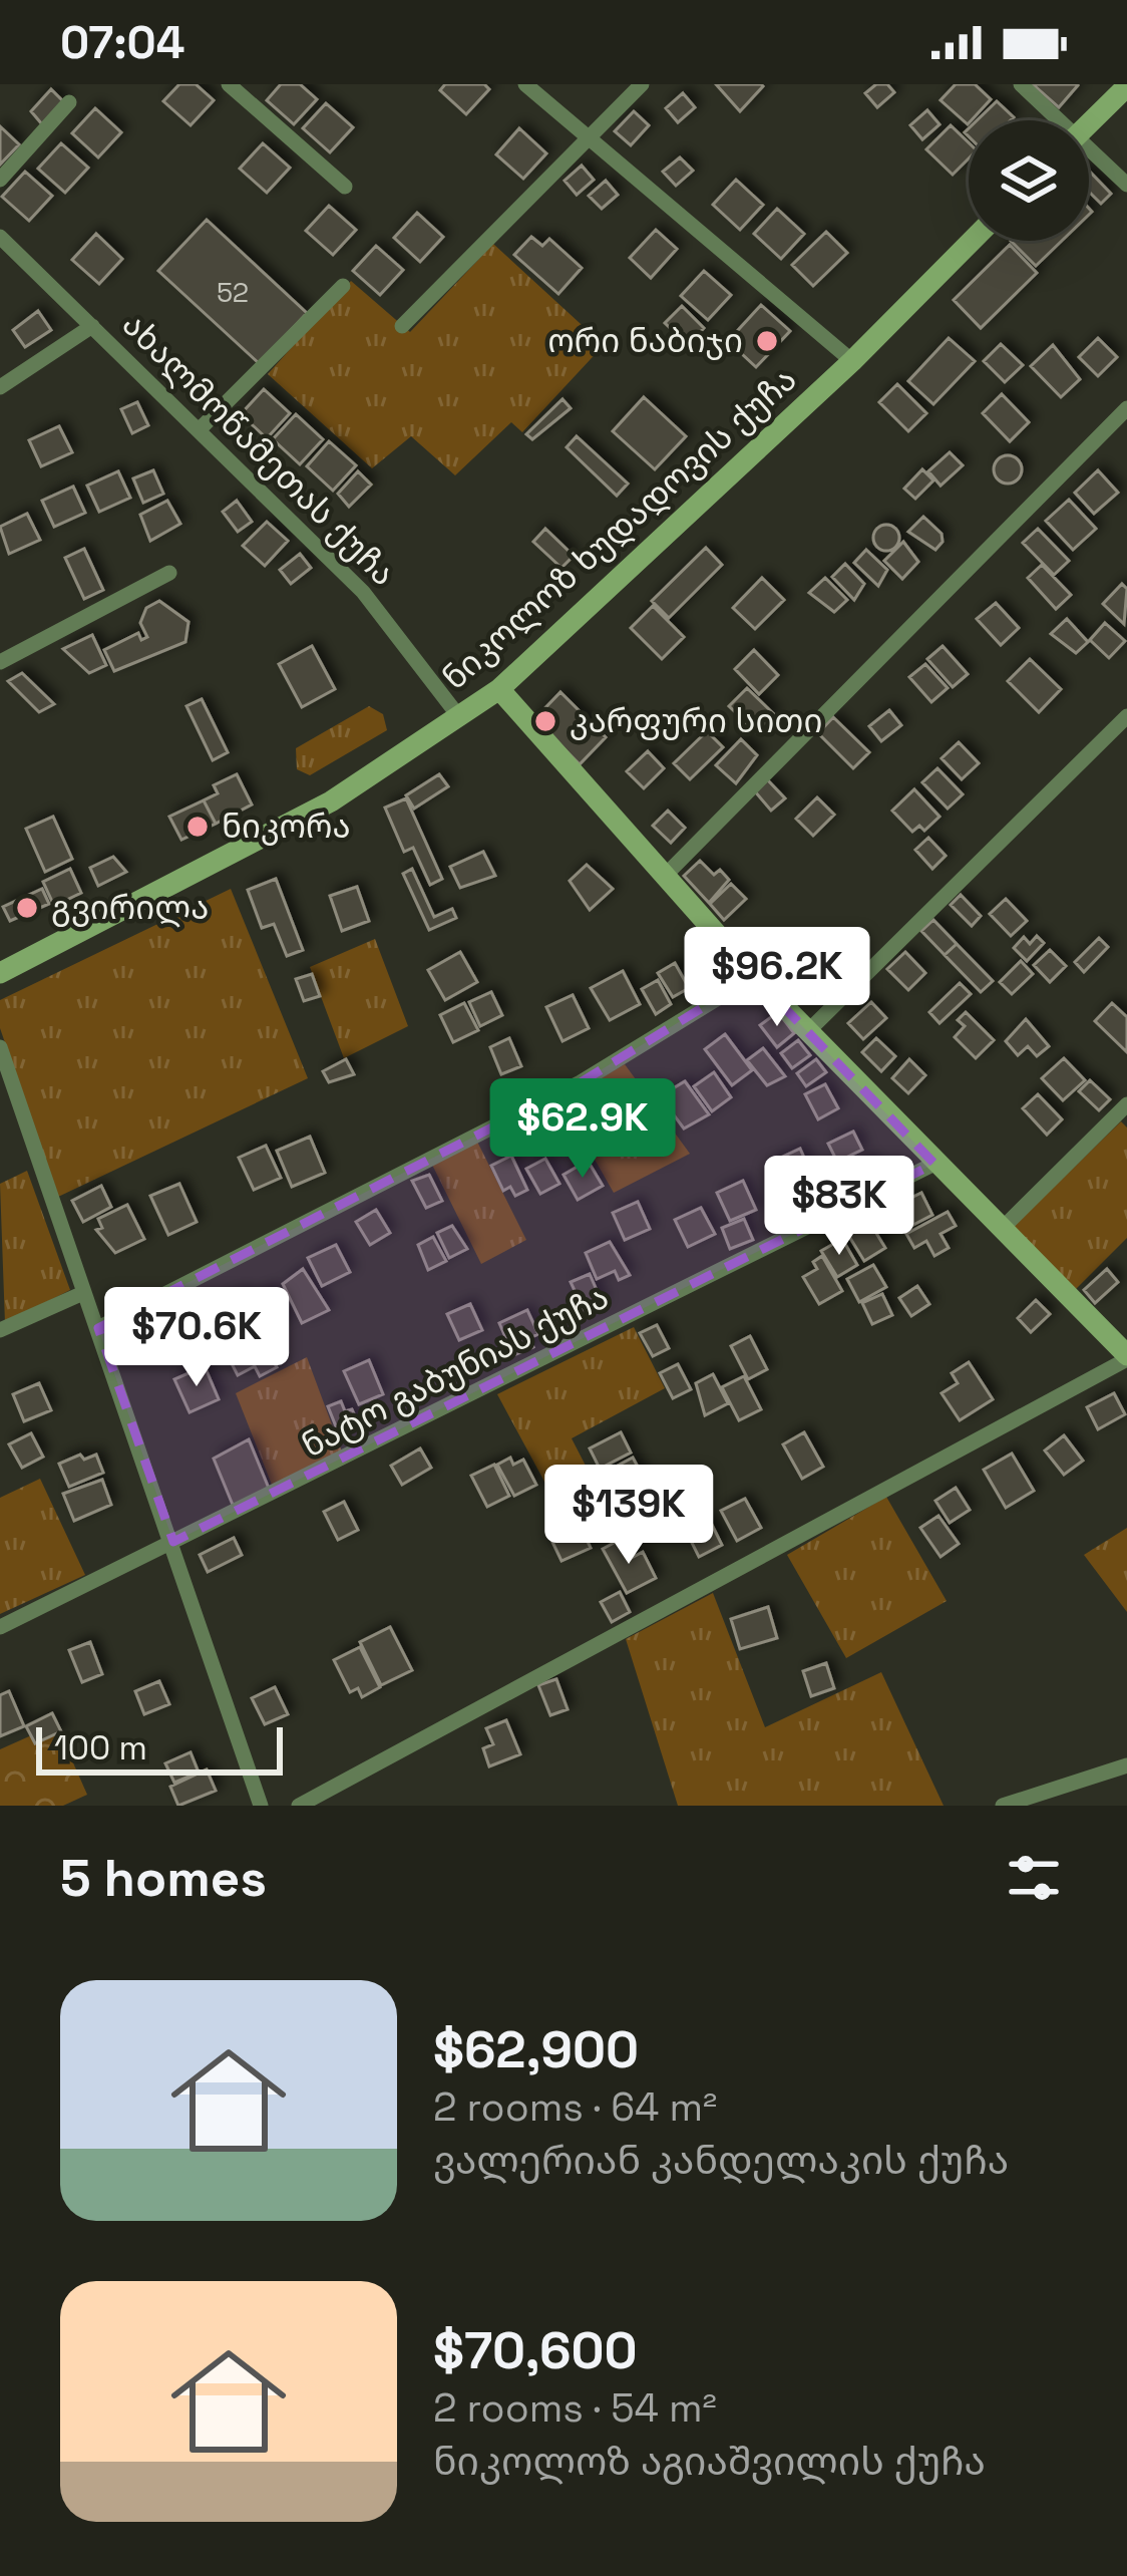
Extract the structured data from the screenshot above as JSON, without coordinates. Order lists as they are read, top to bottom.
{
  "streets": {
    "main road": ["ნიკოლოზ ხუდადოვის ქუჩა"],
    "street": ["ახალმოწამეთას ქუჩა", "ნატო გაბუნიას ქუჩა"]
  },
  "crossings": [
    ["ახალმოწამეთას ქუჩა", "ნიკოლოზ ხუდადოვის ქუჩა"]
  ],
  "places": [
    "ორი ნაბიჯი",
    "კარფური სითი",
    "ნიკორა",
    "გვირილა"
  ],
  "house_numbers": ["52"],
  "scale_bar": "100 m",
  "page": {
    "status": "07:04",
    "price": [
      "$96.2K",
      "$62.9K",
      "$83K",
      "$70.6K",
      "$139K"
    ],
    "scale": "100 m",
    "heading": "5 homes",
    "list": [
      {
        "name": "$62,900",
        "note": "2 rooms · 64 m² · ვალერიან კანდელაკის ქუჩა"
      },
      {
        "name": "$70,600",
        "note": "2 rooms · 54 m² · ნიკოლოზ აგიაშვილის ქუჩა"
      }
    ]
  }
}
